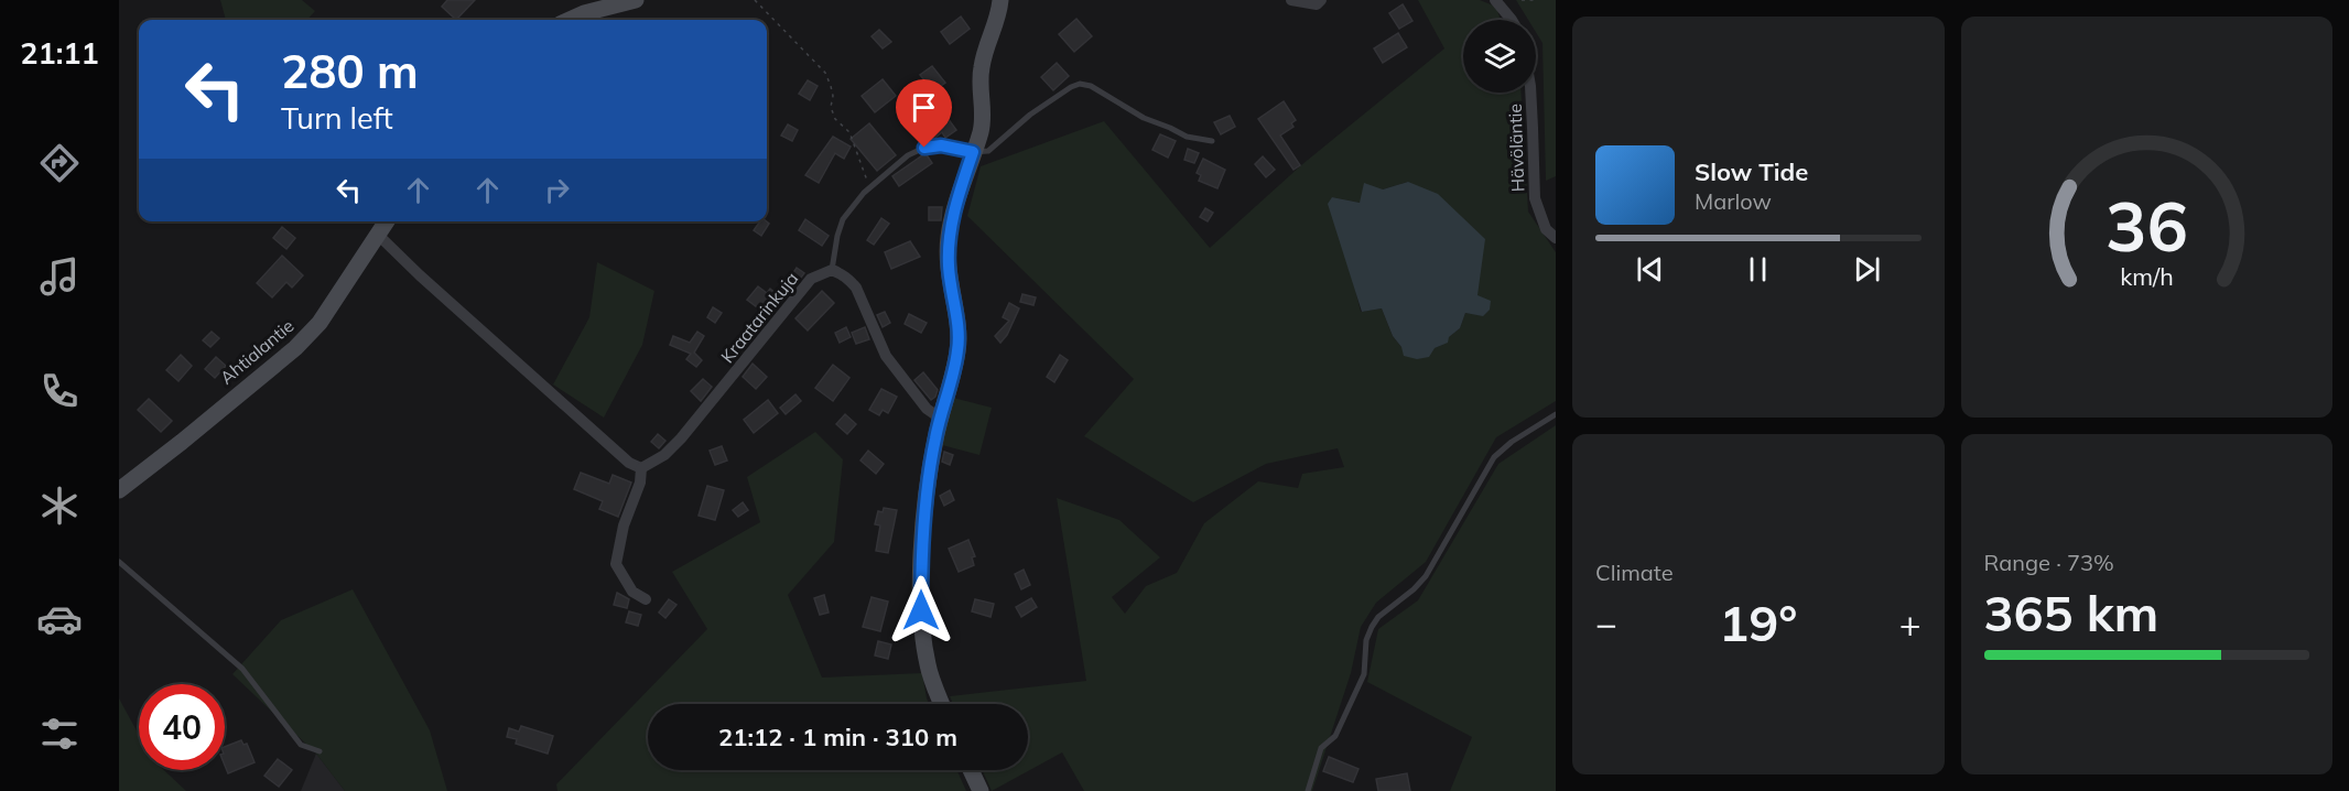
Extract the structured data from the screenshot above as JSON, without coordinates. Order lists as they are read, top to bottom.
{
  "streets": {
    "street": ["Hävöläntie", "Kraatarinkuja", "Ahtialantie"]
  },
  "page": {
    "tabs": "21:11",
    "turn": ["280 m", "Turn left"],
    "song": ["Slow Tide", "Marlow"],
    "tile": [
      "Climate",
      ["Range · 73%", "365 km"]
    ],
    "heat": ["−", "19°", "+"],
    "limit": "40",
    "trip": "21:12 · 1 min · 310 m",
    "gauge": ["36", "km/h"]
  }
}
